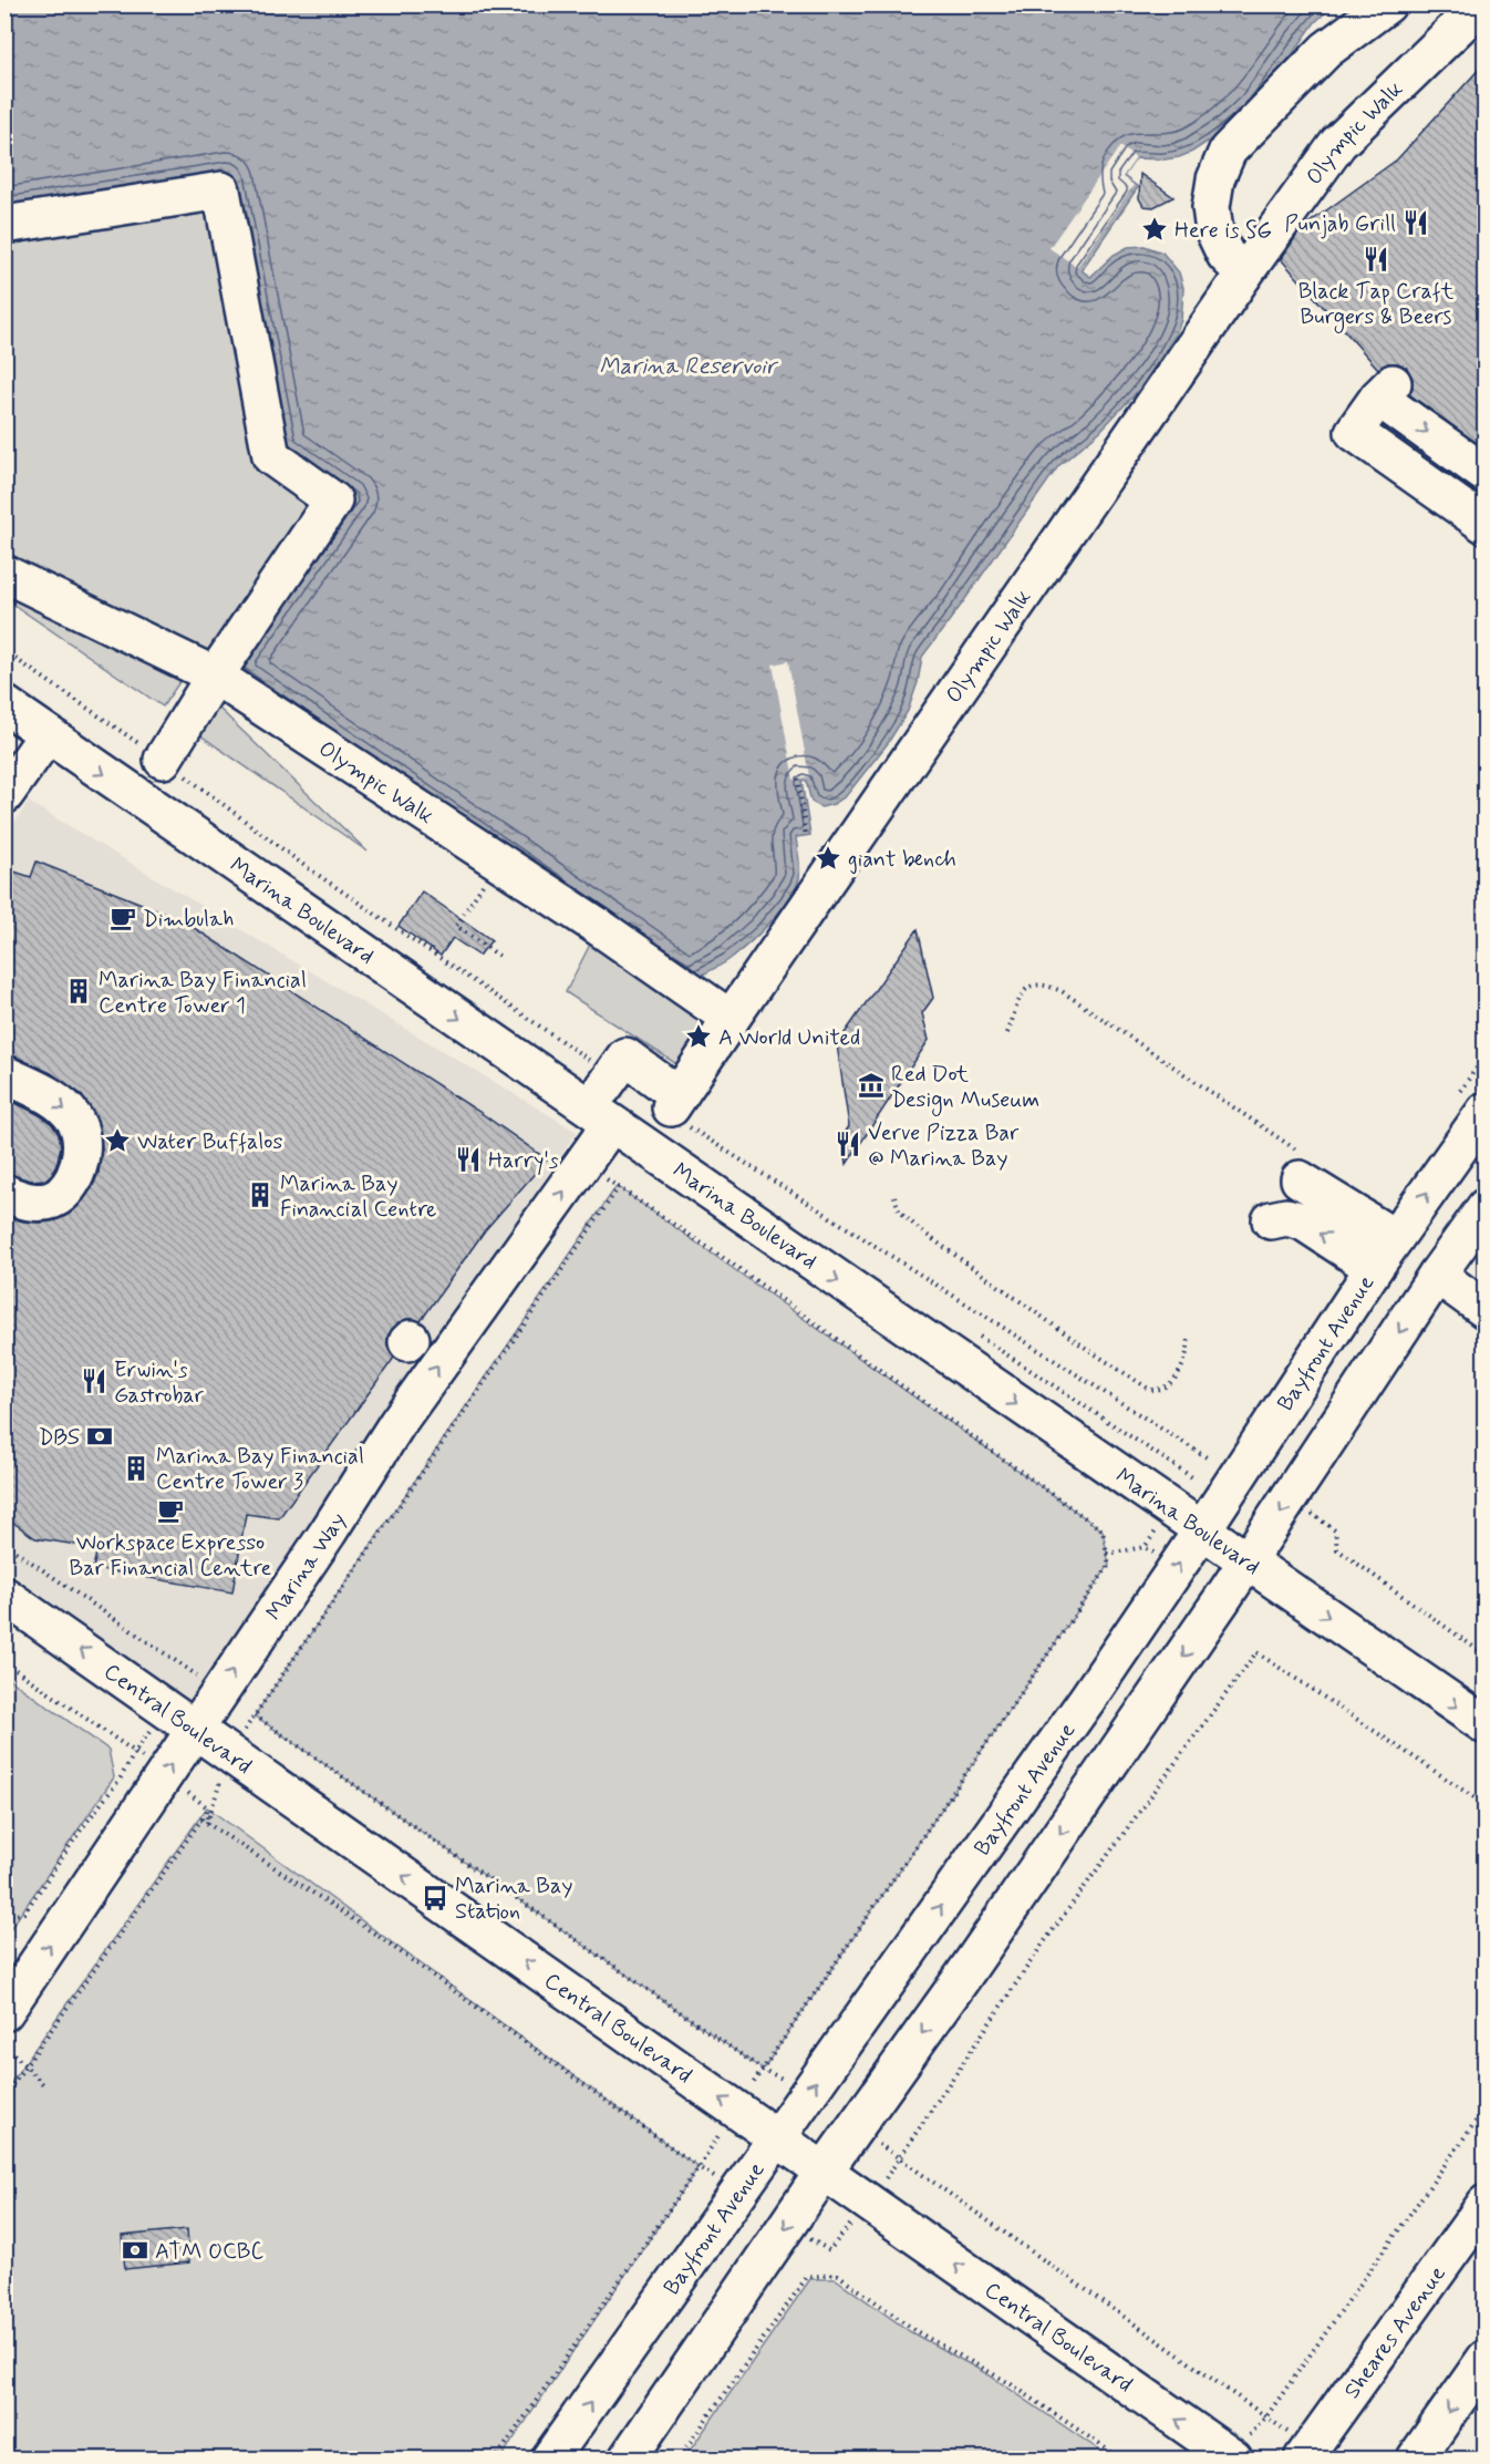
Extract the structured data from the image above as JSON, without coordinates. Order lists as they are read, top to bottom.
{
  "streets": {
    "main road": [
      "Olympic Walk",
      "Marina Boulevard",
      "Bayfront Avenue",
      "Marina Way",
      "Central Boulevard",
      "Sheares Avenue"
    ]
  },
  "crossings": [
    ["Marina Boulevard", "Bayfront Avenue"],
    ["Marina Boulevard", "Marina Way"],
    ["Bayfront Avenue", "Central Boulevard"],
    ["Marina Way", "Central Boulevard"]
  ],
  "one_way": ["Marina Boulevard", "Marina Way", "Central Boulevard"],
  "water": ["Marina Reservoir"],
  "places": {
    "restaurant": [
      "Punjab Grill",
      "Black Tap Craft Burgers & Beers",
      "Verve Pizza Bar @ Marina Bay",
      "Harry's",
      "Erwin's Gastrobar"
    ],
    "place": [
      "Here is SG",
      "giant bench",
      "A World United",
      "Water Buffalos"
    ],
    "cafe": ["Dimbulah", "Workspace Expresso Bar Financial Centre"],
    "building": ["Marina Bay Financial Centre Tower 1", "Marina Bay Financial Centre", "Marina Bay Financial Centre Tower 3"],
    "museum": ["Red Dot Design Museum"],
    "bank": ["DBS", "ATM OCBC"],
    "bus stop": ["Marina Bay Station"]
  }
}
